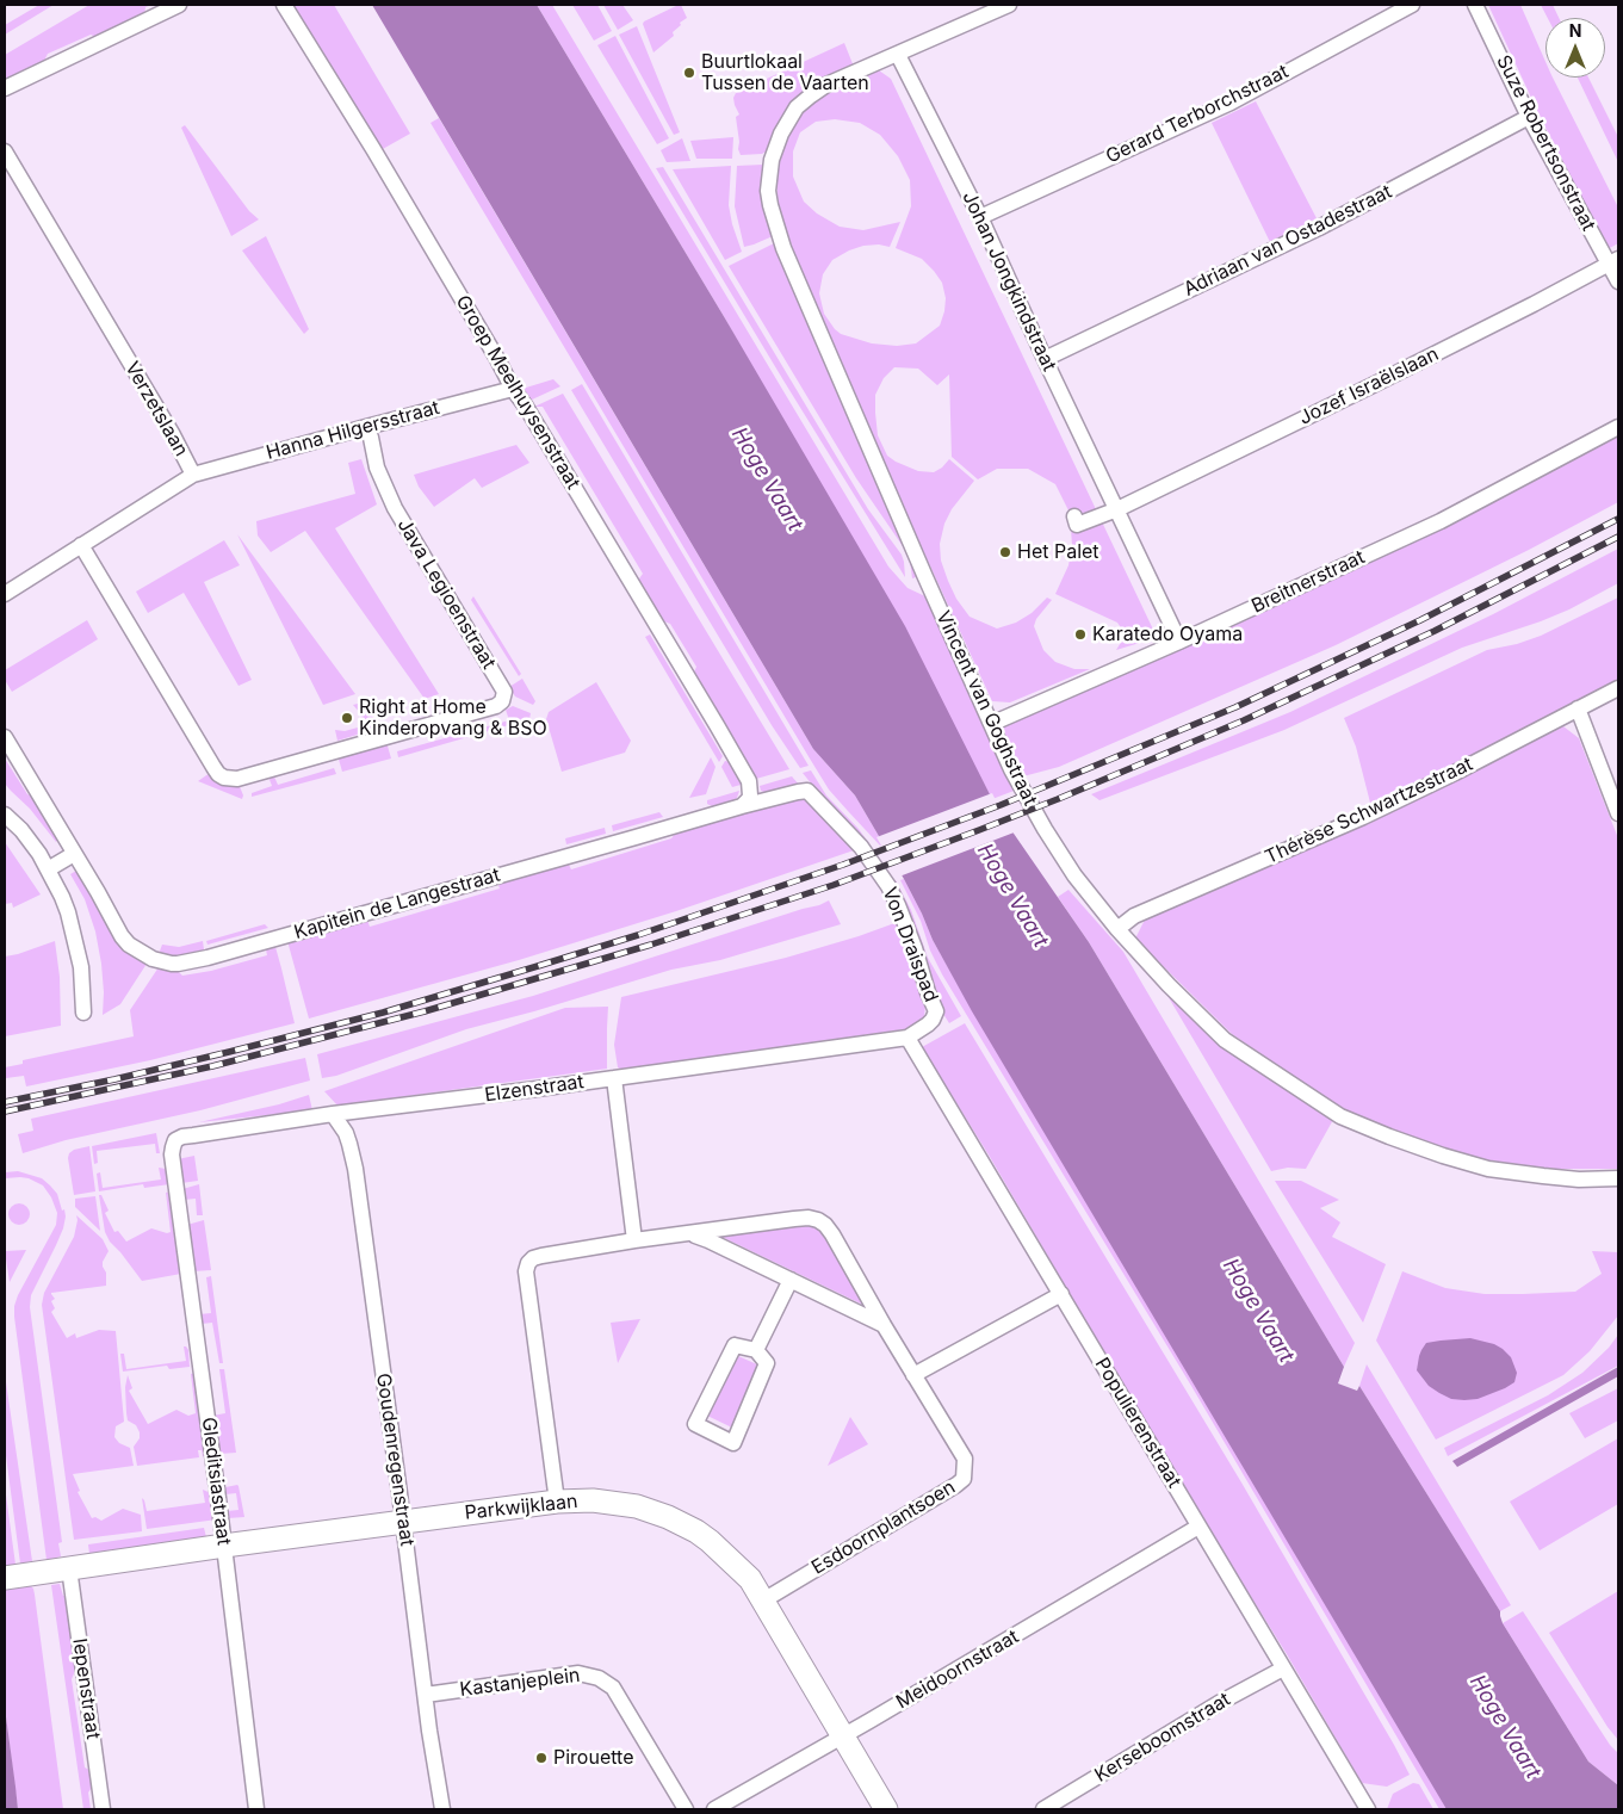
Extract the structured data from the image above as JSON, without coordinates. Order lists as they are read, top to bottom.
{
  "streets": {
    "street": [
      "Gerard Terborchstraat",
      "Suze Robertsonstraat",
      "Adriaan van Ostadestraat",
      "Johan Jongkindstraat",
      "Jozef Israëlslaan",
      "Groep Meelhuysenstraat",
      "Verzetslaan",
      "Hanna Hilgersstraat",
      "Breitnerstraat",
      "Java Legioenstraat",
      "Vincent van Goghstraat",
      "Thérèse Schwartzestraat",
      "Kapitein de Langestraat",
      "Von Draispad",
      "Elzenstraat",
      "Populierenstraat",
      "Goudenregenstraat",
      "Gleditsiastraat",
      "Parkwijklaan",
      "Esdoornplantsoen",
      "Meidoornstraat",
      "Kastanjeplein",
      "Iepenstraat",
      "Kerseboomstraat"
    ]
  },
  "crossings": [
    ["Gerard Terborchstraat", "Johan Jongkindstraat"],
    ["Suze Robertsonstraat", "Adriaan van Ostadestraat"],
    ["Suze Robertsonstraat", "Jozef Israëlslaan"],
    ["Adriaan van Ostadestraat", "Johan Jongkindstraat"],
    ["Johan Jongkindstraat", "Jozef Israëlslaan"],
    ["Johan Jongkindstraat", "Breitnerstraat"],
    ["Johan Jongkindstraat", "Vincent van Goghstraat"],
    ["Groep Meelhuysenstraat", "Hanna Hilgersstraat"],
    ["Groep Meelhuysenstraat", "Kapitein de Langestraat"],
    ["Groep Meelhuysenstraat", "Von Draispad"],
    ["Verzetslaan", "Hanna Hilgersstraat"],
    ["Verzetslaan", "Java Legioenstraat"],
    ["Hanna Hilgersstraat", "Java Legioenstraat"],
    ["Breitnerstraat", "Vincent van Goghstraat"],
    ["Vincent van Goghstraat", "Thérèse Schwartzestraat"],
    ["Kapitein de Langestraat", "Von Draispad"],
    ["Von Draispad", "Elzenstraat"],
    ["Von Draispad", "Populierenstraat"],
    ["Elzenstraat", "Populierenstraat"],
    ["Elzenstraat", "Goudenregenstraat"],
    ["Elzenstraat", "Gleditsiastraat"],
    ["Populierenstraat", "Meidoornstraat"],
    ["Populierenstraat", "Kerseboomstraat"],
    ["Goudenregenstraat", "Parkwijklaan"],
    ["Goudenregenstraat", "Kastanjeplein"],
    ["Gleditsiastraat", "Parkwijklaan"],
    ["Parkwijklaan", "Esdoornplantsoen"],
    ["Parkwijklaan", "Meidoornstraat"],
    ["Parkwijklaan", "Iepenstraat"]
  ],
  "water": ["Hoge Vaart"],
  "places": [
    "Buurtlokaal Tussen de Vaarten",
    "Het Palet",
    "Karatedo Oyama",
    "Right at Home Kinderopvang & BSO",
    "Pirouette"
  ],
  "north": "top"
}
